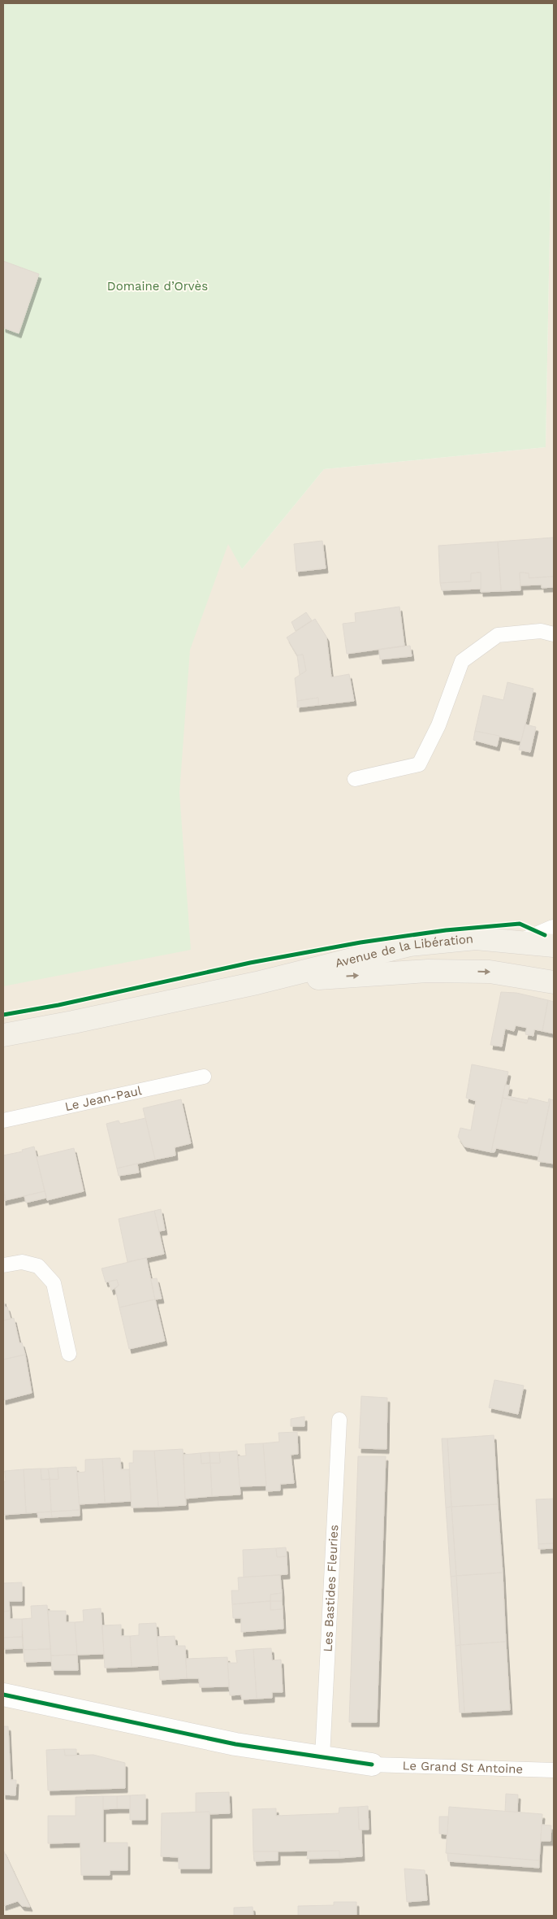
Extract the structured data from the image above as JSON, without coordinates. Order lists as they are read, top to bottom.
{
  "streets": {
    "main road": ["Avenue de la Libération"],
    "lane": ["Le Jean-Paul", "Les Bastides Fleuries", "Le Grand St Antoine"]
  },
  "parks": ["Domaine d’Orvès"]
}
